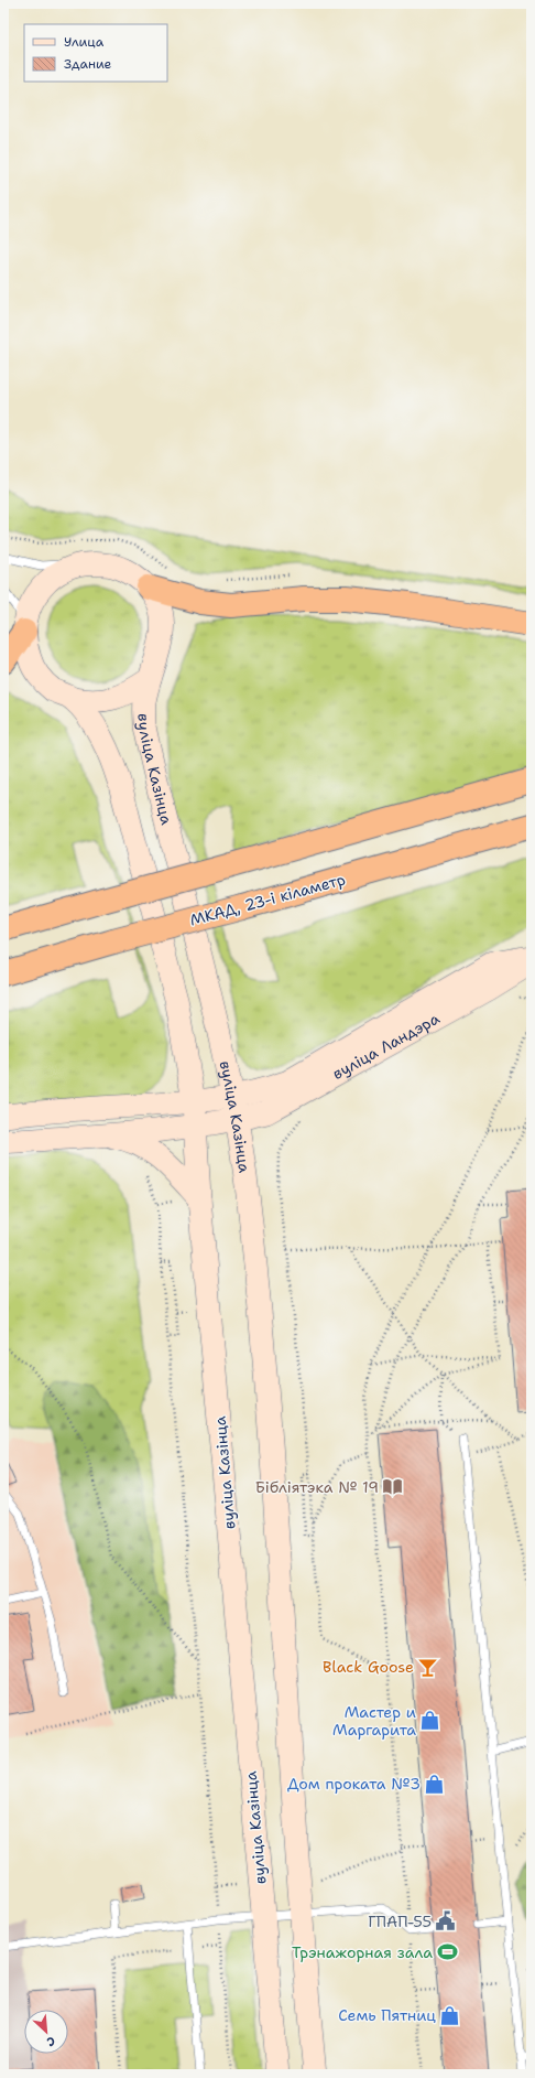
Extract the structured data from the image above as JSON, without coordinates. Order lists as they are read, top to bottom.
{
  "streets": {
    "highway": ["МКАД, 23-і кіламетр"],
    "main road": ["вуліца Казінца", "вуліца Ландэра"]
  },
  "crossings": [
    ["вуліца Казінца", "вуліца Ландэра"]
  ],
  "places": {
    "library": ["Бібліятэка № 19"],
    "bar": ["Black Goose"],
    "shop": ["Мастер и Маргарита", "Дом проката №3", "Семь Пятниц"],
    "public building": ["ГПАП-55"],
    "sports": ["Трэнажорная зала"]
  },
  "legend": ["Улица", "Здание"],
  "north": "bottom right"
}
